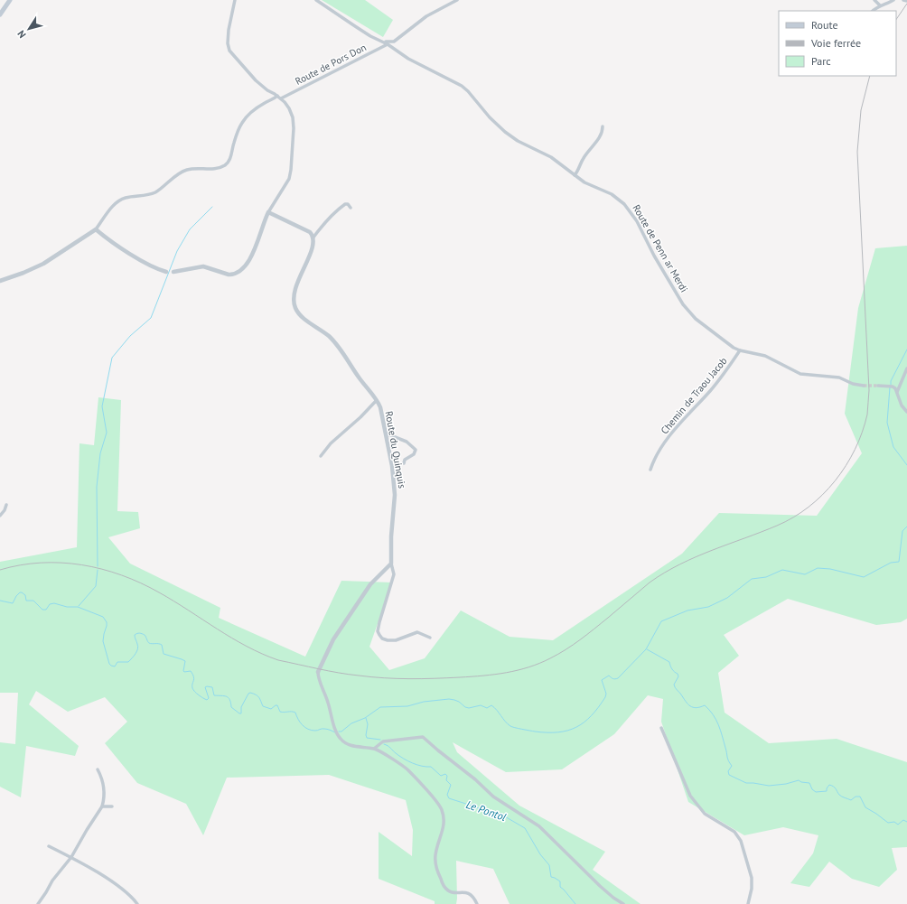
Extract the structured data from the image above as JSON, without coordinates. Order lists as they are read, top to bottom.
{
  "streets": {
    "street": [
      "Route de Pors Don",
      "Route de Penn ar Merdi",
      "Chemin de Traou Jacob",
      "Route du Quinquis"
    ]
  },
  "crossings": [
    ["Route de Pors Don", "Route de Penn ar Merdi"],
    ["Route de Penn ar Merdi", "Chemin de Traou Jacob"]
  ],
  "water": ["Le Pontol"],
  "legend": ["Route", "Voie ferrée", "Parc"],
  "north": "bottom left"
}
